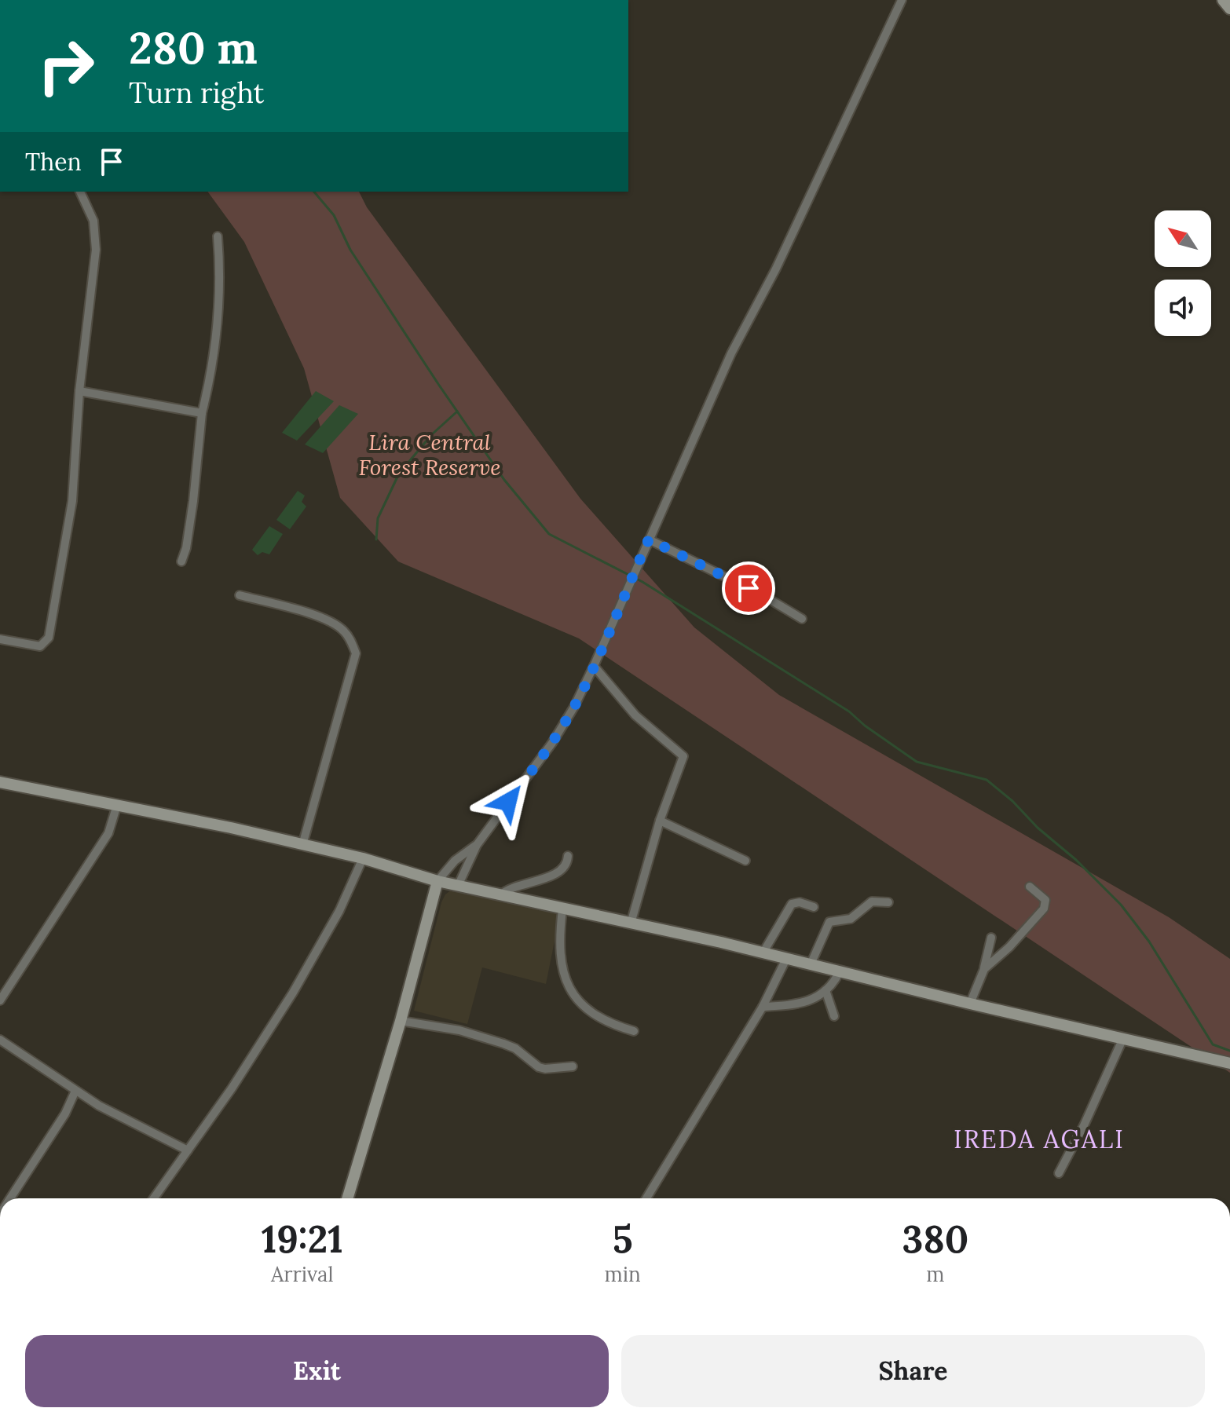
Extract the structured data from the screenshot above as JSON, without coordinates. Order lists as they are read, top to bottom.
{
  "districts": ["IREDA AGALI"],
  "parks": ["Lira Central Forest Reserve"],
  "north": "top left",
  "page": {
    "turn": ["280 m", "Turn right"],
    "then": "Then",
    "eta": [
      "19:21",
      "Arrival",
      "5",
      "min",
      "380",
      "m"
    ],
    "buttons": ["Exit", "Share"]
  }
}
